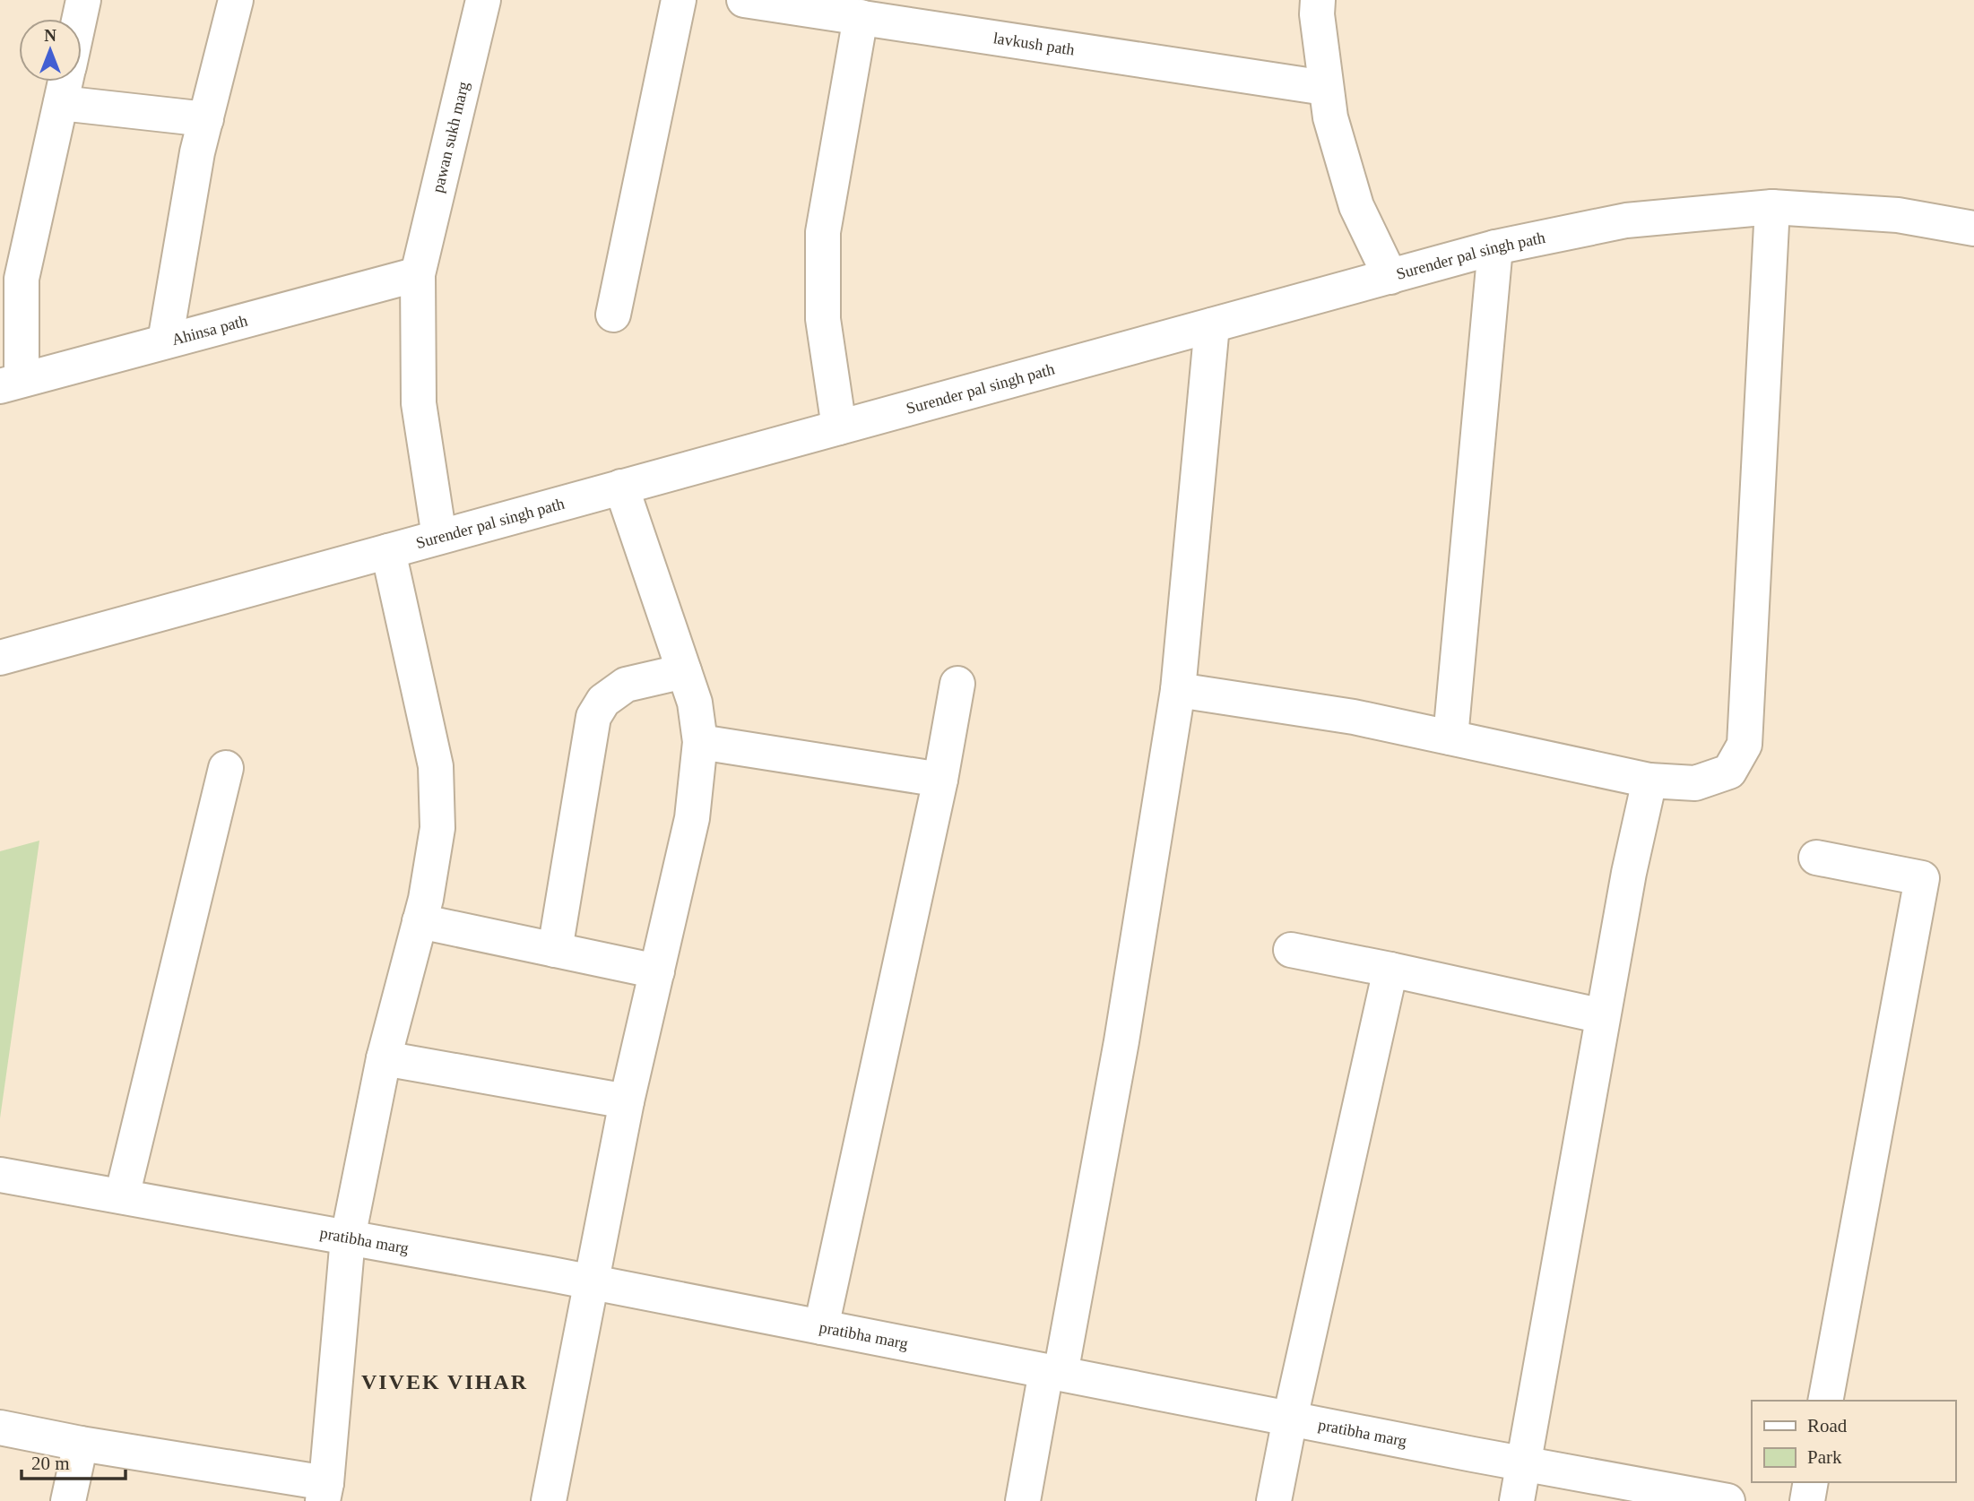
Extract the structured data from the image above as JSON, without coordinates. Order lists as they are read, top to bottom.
{
  "streets": {
    "street": [
      "lavkush path",
      "pawan sukh marg",
      "Surender pal singh path",
      "Ahinsa path",
      "pratibha marg"
    ]
  },
  "crossings": [
    ["pawan sukh marg", "Surender pal singh path"],
    ["pawan sukh marg", "Ahinsa path"]
  ],
  "districts": ["VIVEK VIHAR"],
  "legend": ["Road", "Park"],
  "scale_bar": "20 m",
  "north": "top"
}
